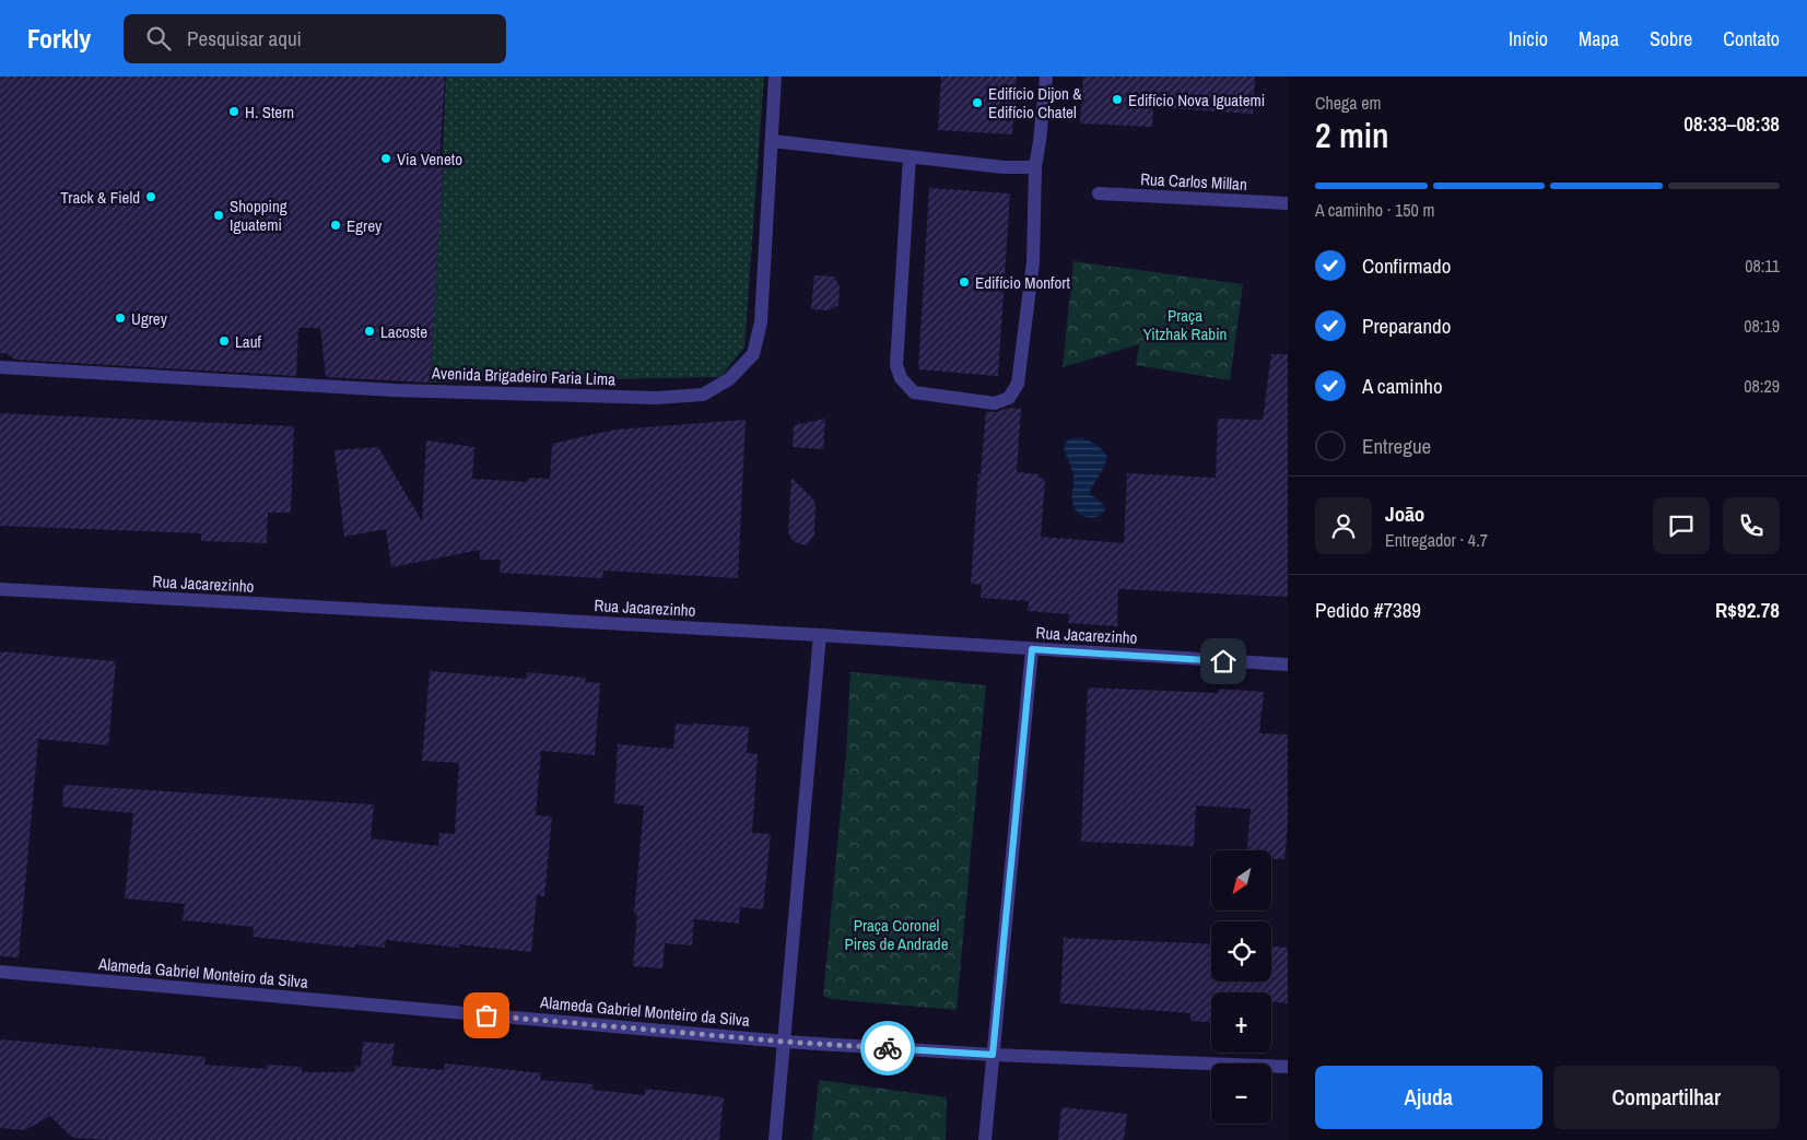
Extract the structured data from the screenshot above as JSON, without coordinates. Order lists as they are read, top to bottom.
{
  "streets": {
    "street": [
      "Rua Carlos Millan",
      "Avenida Brigadeiro Faria Lima",
      "Rua Jacarezinho",
      "Alameda Gabriel Monteiro da Silva"
    ]
  },
  "parks": ["Praça Yitzhak Rabin", "Praça Coronel Pires de Andrade"],
  "places": [
    "Edifício Nova Iguatemi",
    "Edifício Dijon & Edifício Chatel",
    "H. Stern",
    "Via Veneto",
    "Track & Field",
    "Shopping Iguatemi",
    "Egrey",
    "Edifício Monfort",
    "Ugrey",
    "Lacoste",
    "Lauf"
  ],
  "north": "bottom left",
  "page": {
    "header": "Forkly",
    "search": "Pesquisar aqui",
    "nav": [
      "Início",
      "Mapa",
      "Sobre",
      "Contato"
    ],
    "heading": ["2 min", "Chega em", "08:33–08:38"],
    "panel": [
      "João",
      "Entregador · 4.7",
      "Pedido #7389",
      "R$92.78"
    ],
    "bar": "A caminho · 150 m",
    "list": [
      ["Confirmado", "08:11"],
      ["Preparando", "08:19"],
      ["A caminho", "08:29"],
      "Entregue"
    ],
    "map_buttons": ["+", "−"],
    "buttons": ["Ajuda", "Compartilhar"]
  }
}
